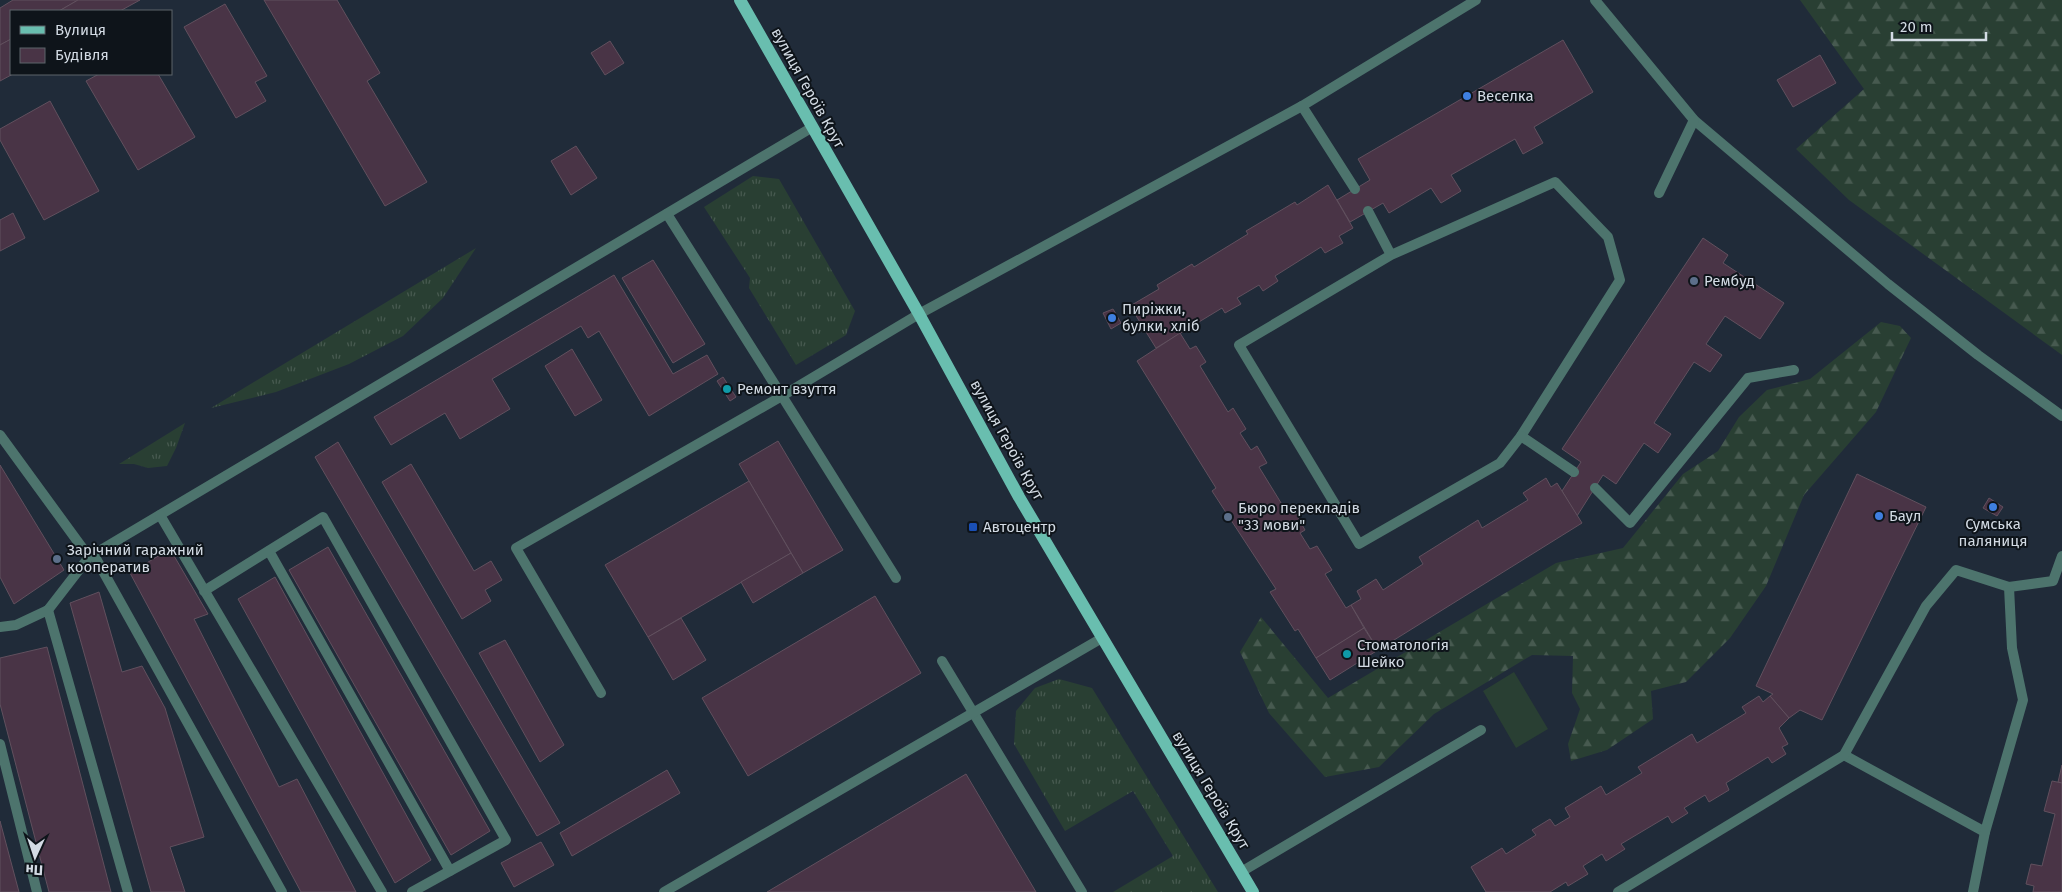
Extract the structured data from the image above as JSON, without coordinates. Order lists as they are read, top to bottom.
{
  "streets": {
    "main road": ["вулиця Героїв Крут"]
  },
  "places": {
    "other": [
      "Веселка",
      "Рембуд",
      "Пиріжки, булки, хліб",
      "Ремонт взуття",
      "Сумська паляниця",
      "Баул",
      "Бюро перекладів \"33 мови\"",
      "Зарічний гаражний кооператив",
      "Стоматологія Шейко"
    ],
    "transit": ["Автоцентр"]
  },
  "legend": ["Вулиця", "Будівля"],
  "scale_bar": "20 m",
  "north": "bottom"
}
